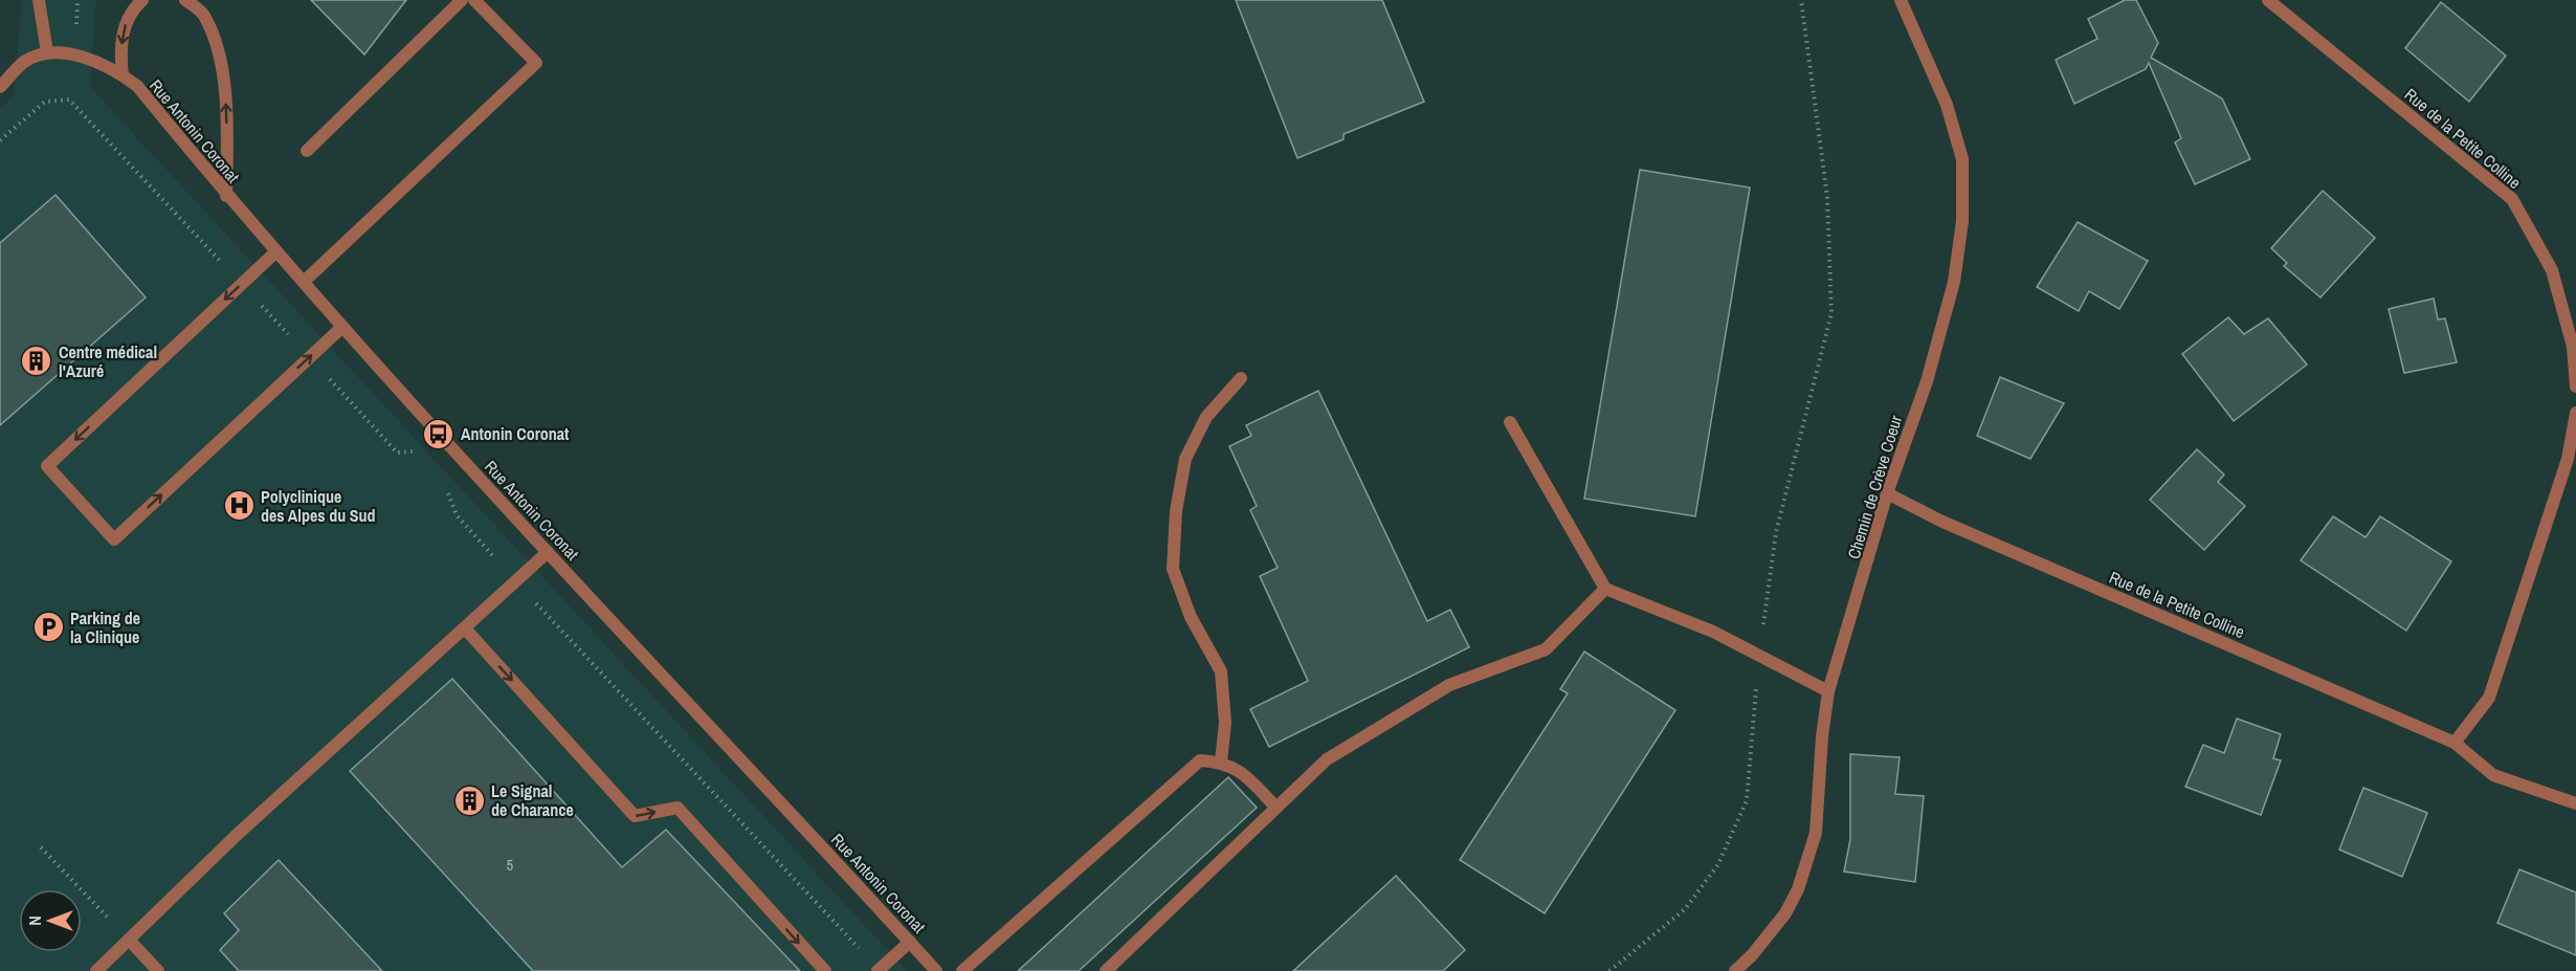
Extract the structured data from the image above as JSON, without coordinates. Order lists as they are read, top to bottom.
{
  "streets": {
    "street": ["Rue Antonin Coronat", "Rue de la Petite Colline", "Chemin de Crève Coeur"]
  },
  "crossings": [
    ["Rue de la Petite Colline", "Chemin de Crève Coeur"]
  ],
  "places": {
    "building": ["Centre médical l'Azuré", "Le Signal de Charance"],
    "bus stop": ["Antonin Coronat"],
    "hospital": ["Polyclinique des Alpes du Sud"],
    "parking": ["Parking de la Clinique"]
  },
  "house_numbers": ["5"],
  "north": "left"
}
